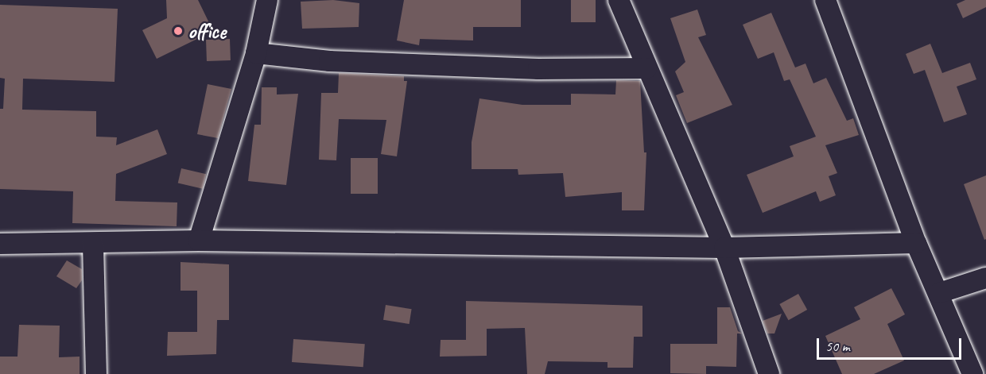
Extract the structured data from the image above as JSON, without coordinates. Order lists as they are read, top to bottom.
{
  "places": ["office"],
  "scale_bar": "50 m"
}
